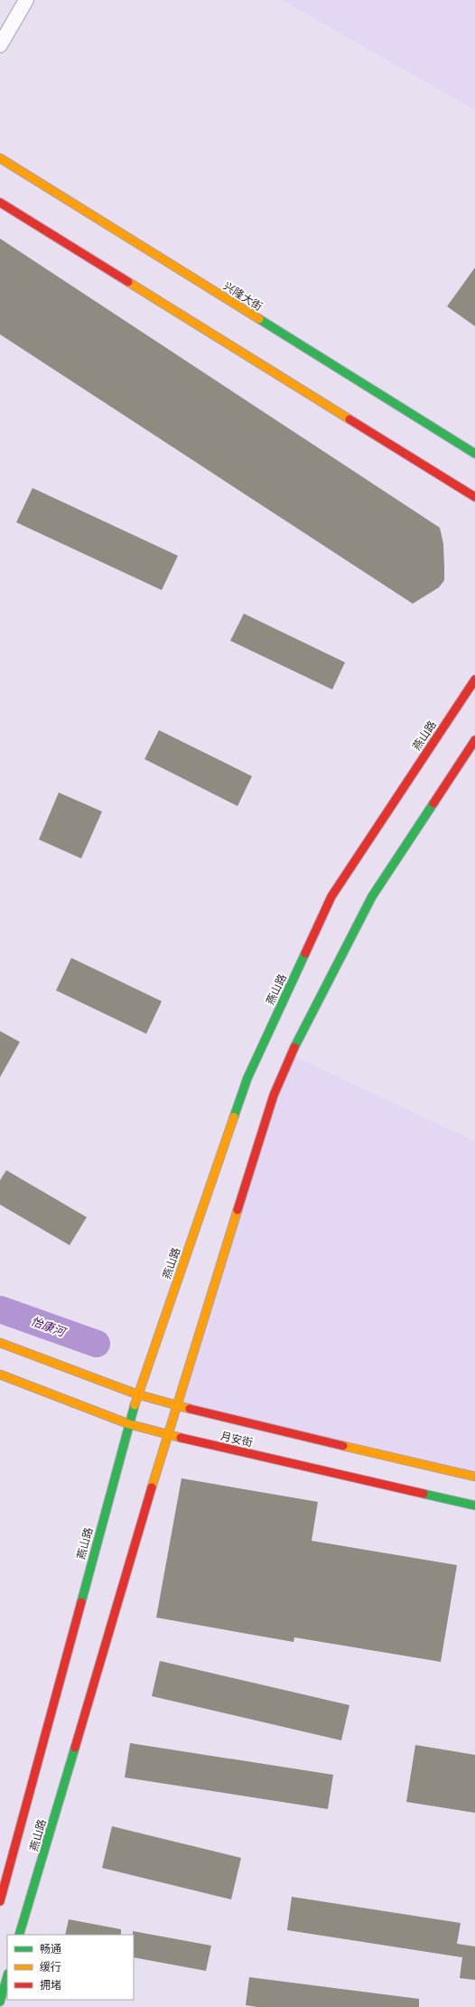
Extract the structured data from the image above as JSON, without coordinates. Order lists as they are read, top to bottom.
{
  "streets": {
    "street": ["兴隆大街", "燕山路", "月安街"]
  },
  "crossings": [
    ["燕山路", "月安街"]
  ],
  "water": ["怡康河"],
  "legend": ["畅通", "缓行", "拥堵"]
}
